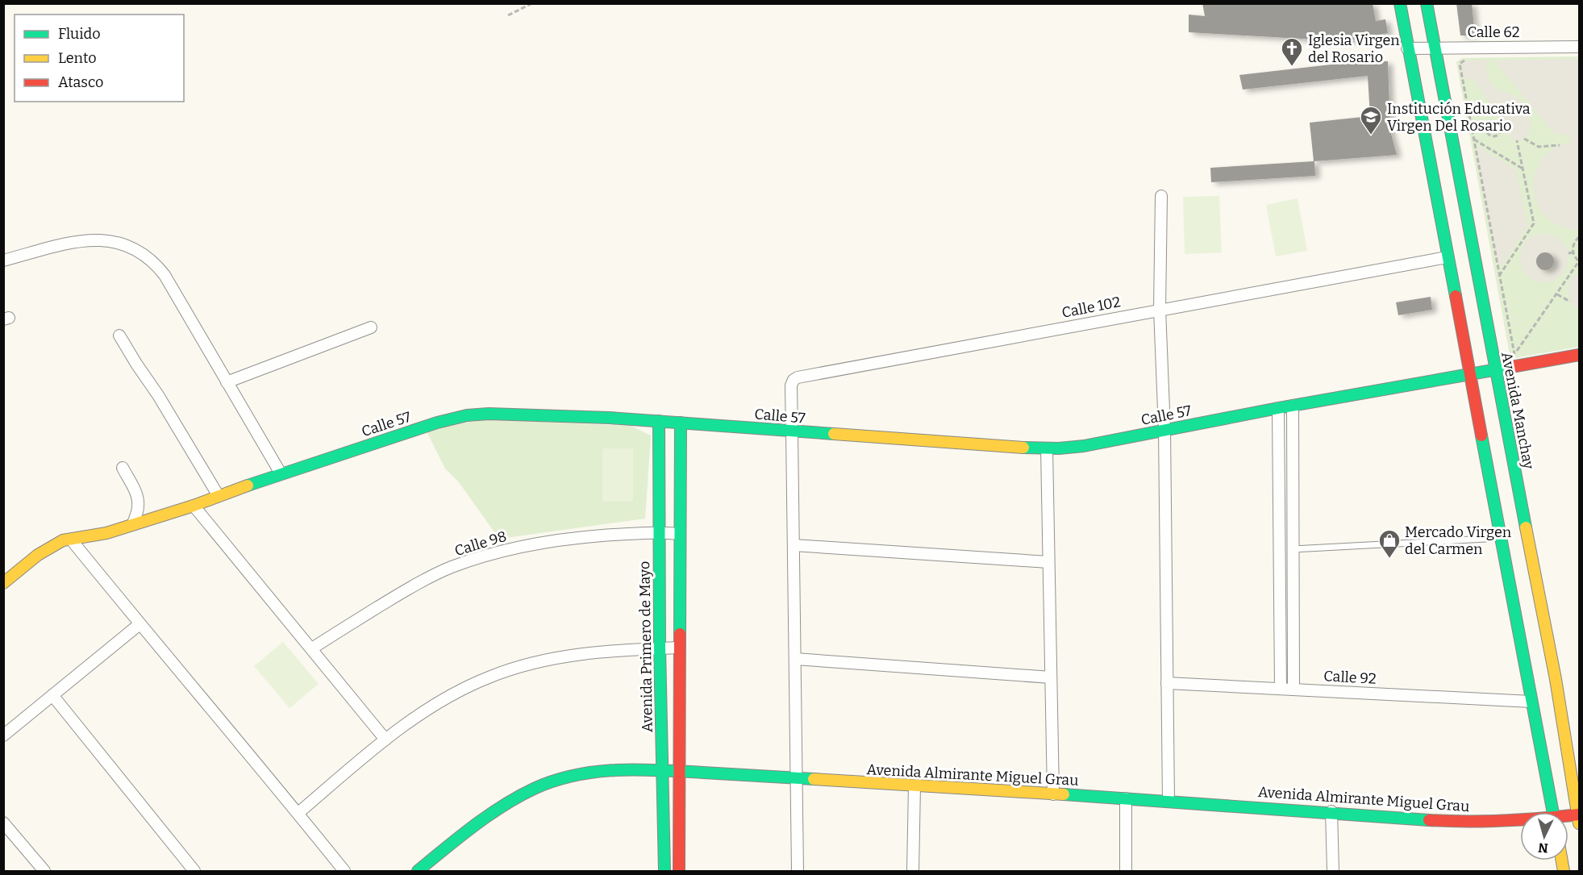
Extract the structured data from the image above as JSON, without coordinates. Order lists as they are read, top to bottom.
{
  "streets": {
    "street": [
      "Calle 62",
      "Calle 102",
      "Avenida Manchay",
      "Calle 57",
      "Calle 98",
      "Avenida Primero de Mayo",
      "Calle 92",
      "Avenida Almirante Miguel Grau"
    ]
  },
  "crossings": [
    ["Calle 62", "Avenida Manchay"],
    ["Calle 102", "Calle 57"],
    ["Calle 102", "Avenida Almirante Miguel Grau"],
    ["Avenida Manchay", "Calle 57"],
    ["Calle 57", "Avenida Primero de Mayo"],
    ["Calle 98", "Avenida Primero de Mayo"],
    ["Avenida Primero de Mayo", "Avenida Almirante Miguel Grau"]
  ],
  "places": {
    "church": ["Iglesia Virgen del Rosario"],
    "school or university": ["Institución Educativa Virgen Del Rosario"],
    "shop": ["Mercado Virgen del Carmen"]
  },
  "legend": ["Fluido", "Lento", "Atasco"],
  "north": "bottom"
}
